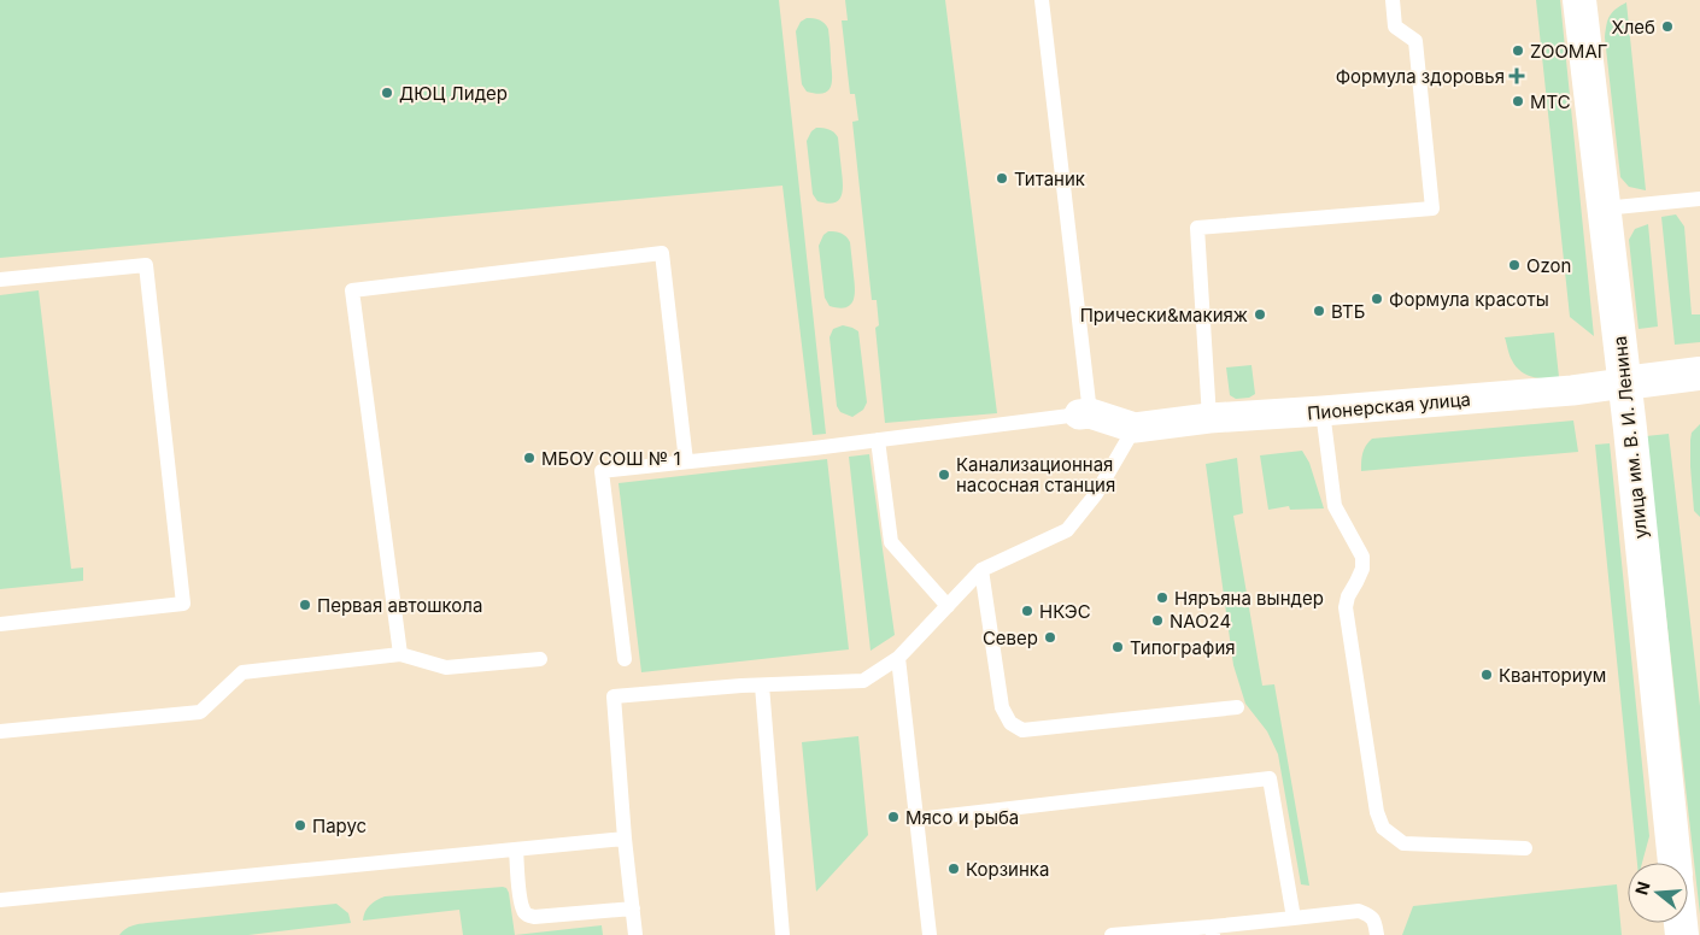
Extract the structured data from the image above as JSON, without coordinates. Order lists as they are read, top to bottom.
{
  "streets": {
    "main road": ["Пионерская улица", "улица им. В. И. Ленина"]
  },
  "crossings": [
    ["Пионерская улица", "улица им. В. И. Ленина"]
  ],
  "places": {
    "other": [
      "Хлеб",
      "ZOOМАГ",
      "ДЮЦ Лидер",
      "МТС",
      "Титаник",
      "Ozon",
      "Формула красоты",
      "ВТБ",
      "Прически&макияж",
      "МБОУ СОШ № 1",
      "Канализационная насосная станция",
      "Няръяна вындер",
      "Первая автошкола",
      "НКЭС",
      "NAO24",
      "Север",
      "Типография",
      "Кванториум",
      "Мясо и рыба",
      "Парус",
      "Корзинка"
    ],
    "health": ["Формула здоровья"]
  },
  "north": "left"
}
